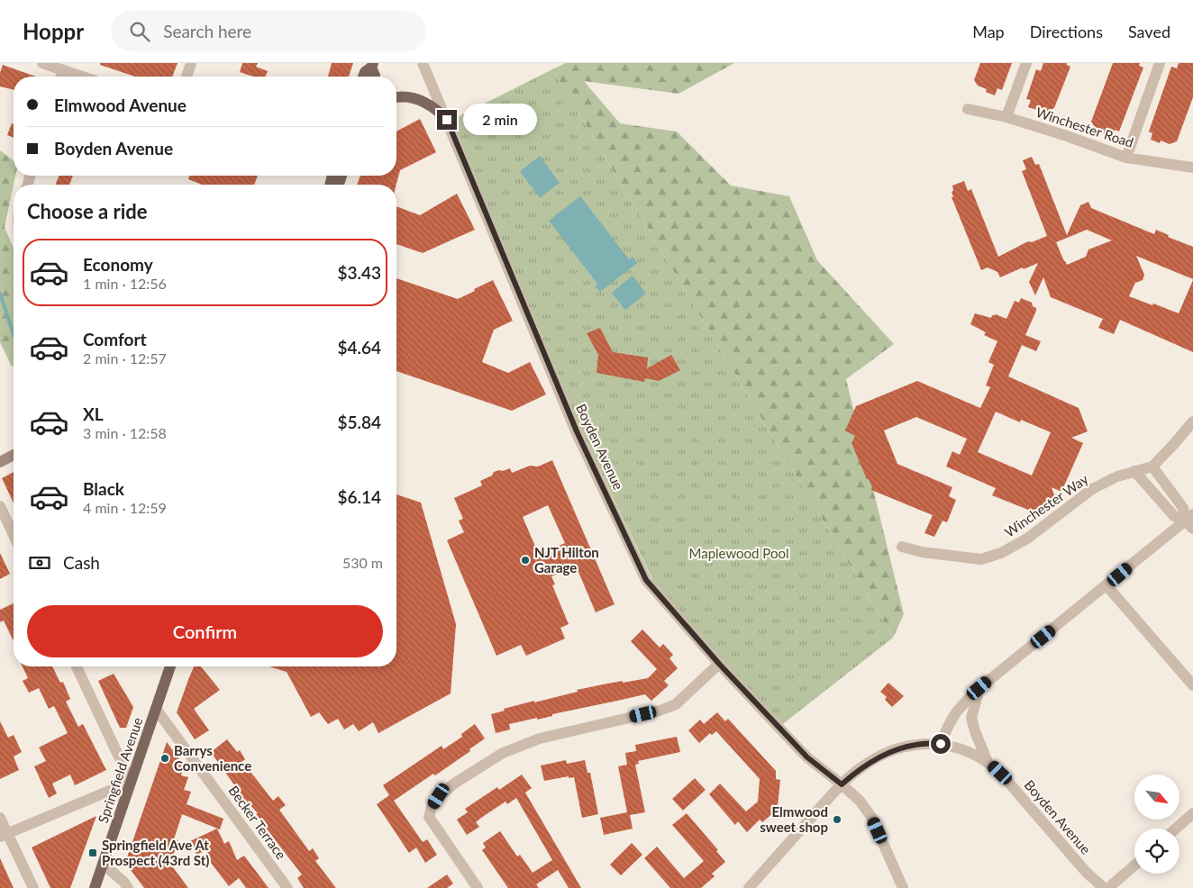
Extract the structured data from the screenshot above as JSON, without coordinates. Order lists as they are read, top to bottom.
{
  "streets": {
    "main road": ["Springfield Avenue"],
    "street": [
      "Winchester Road",
      "Boyden Avenue",
      "Winchester Way",
      "Becker Terrace"
    ]
  },
  "crossings": [
    ["Springfield Avenue", "Becker Terrace"]
  ],
  "parks": ["Maplewood Pool"],
  "places": {
    "other": ["NJT Hilton Garage", "Barrys Convenience", "Elmwood sweet shop"],
    "transit": ["Springfield Ave At Prospect (43rd St)"]
  },
  "north": "bottom right",
  "page": {
    "header": "Hoppr",
    "search": "Search here",
    "nav": ["Map", "Directions", "Saved"],
    "banner": ["Elmwood Avenue", "Boyden Avenue"],
    "bubble": "2 min",
    "heading": "Choose a ride",
    "list": [
      {
        "name": "Economy",
        "note": "1 min · 12:56",
        "value": "$3.43"
      },
      {
        "name": "Comfort",
        "note": "2 min · 12:57",
        "value": "$4.64"
      },
      {
        "name": "XL",
        "note": "3 min · 12:58",
        "value": "$5.84"
      },
      {
        "name": "Black",
        "note": "4 min · 12:59",
        "value": "$6.14"
      }
    ],
    "pay": ["Cash", "530 m"],
    "buttons": "Confirm"
  }
}
